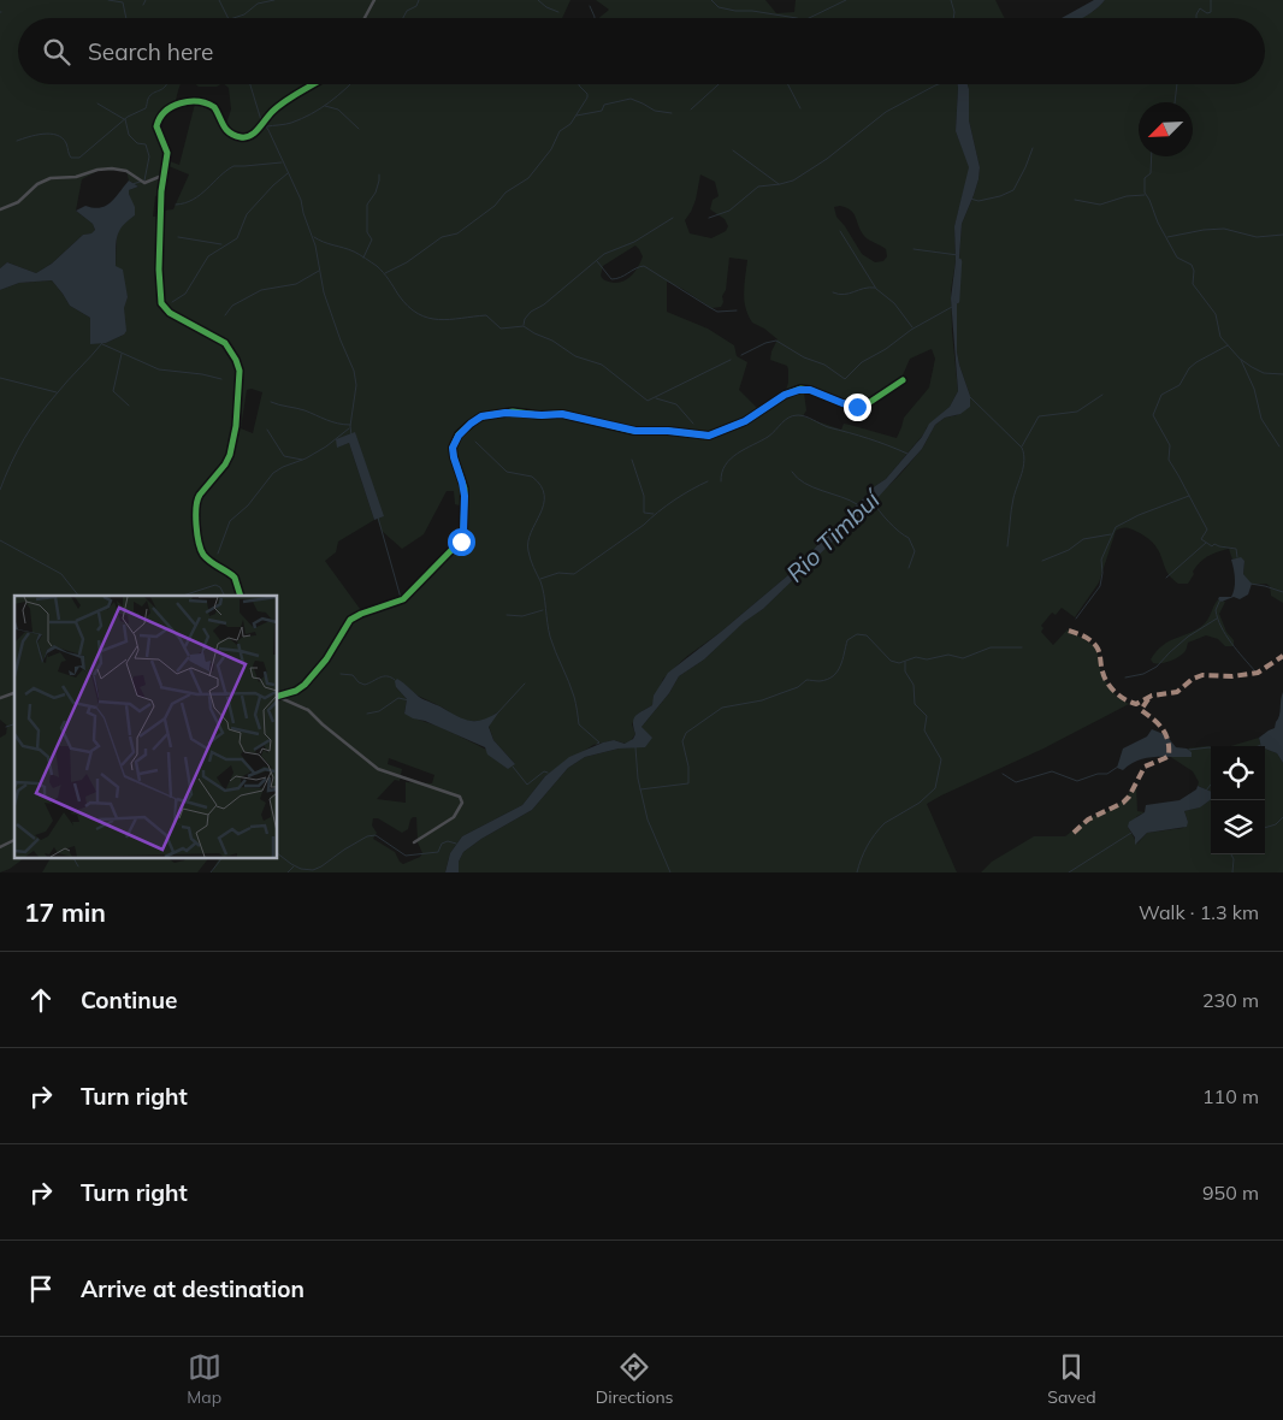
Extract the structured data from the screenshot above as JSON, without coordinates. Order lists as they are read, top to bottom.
{
  "water": ["Rio Timbuí"],
  "north": "bottom left",
  "page": {
    "search": "Search here",
    "heading": ["17 min", "Walk · 1.3 km"],
    "list": [
      ["Continue", "230 m"],
      ["Turn right", "110 m"],
      ["Turn right", "950 m"],
      "Arrive at destination"
    ],
    "nav": ["Map", "Directions", "Saved"]
  }
}
